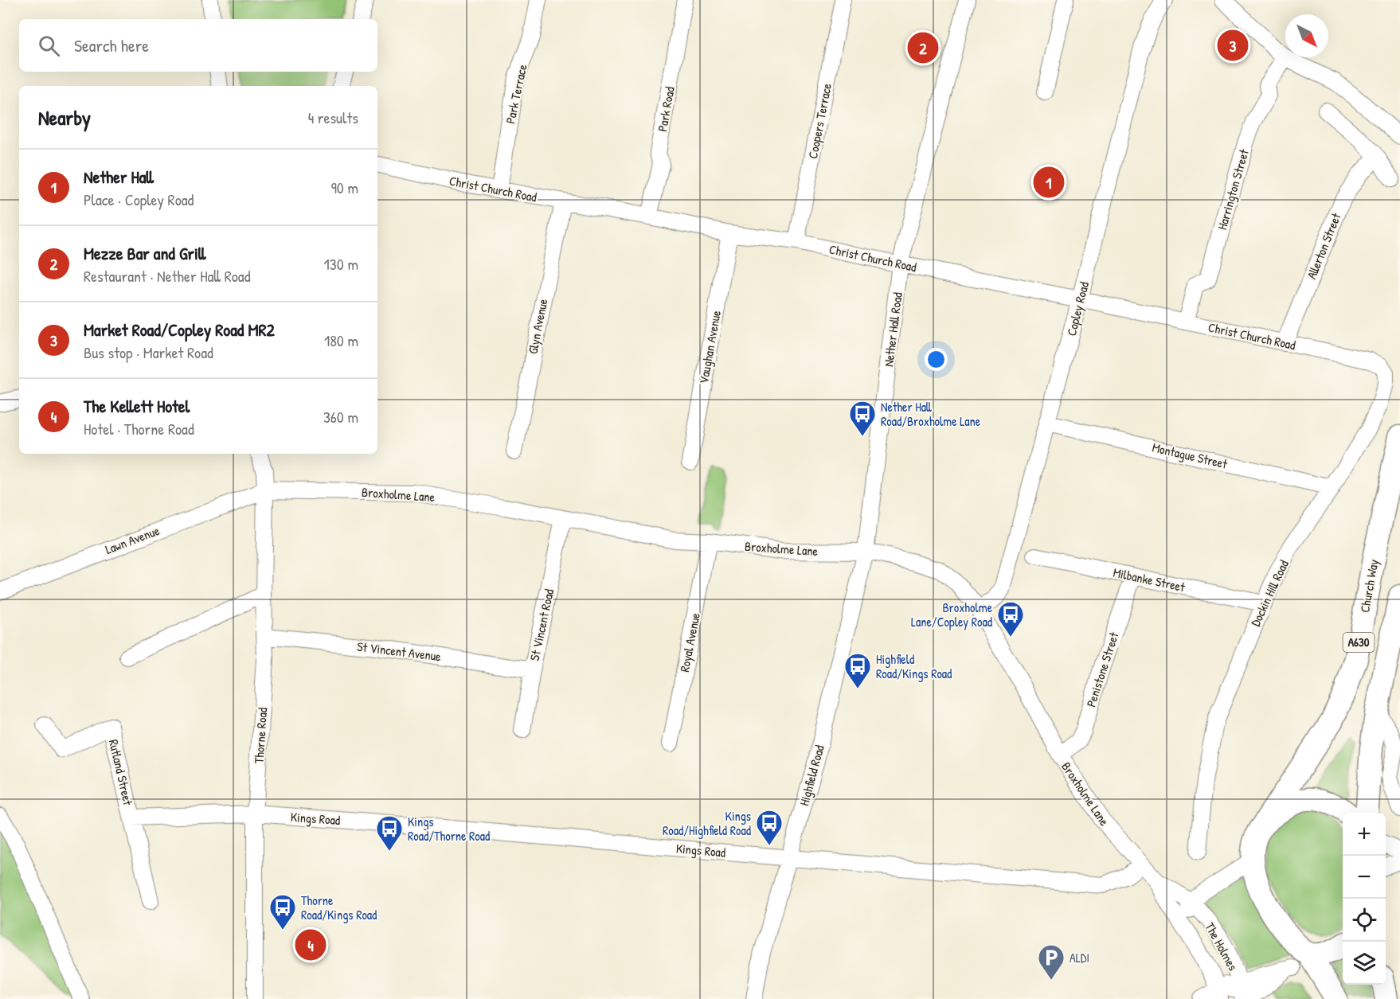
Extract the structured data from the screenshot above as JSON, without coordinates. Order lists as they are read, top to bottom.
{
  "streets": {
    "highway": ["Church Way", "A630"],
    "street": [
      "Park Terrace",
      "Park Road",
      "Coopers Terrace",
      "Christ Church Road",
      "Harrington Street",
      "Allerton Street",
      "Copley Road",
      "Glyn Avenue",
      "Nether Hall Road",
      "Vaughan Avenue",
      "Montague Street",
      "Broxholme Lane",
      "Lawn Avenue",
      "Milbanke Street",
      "Dockin Hill Road",
      "St Vincent Road",
      "Royal Avenue",
      "St Vincent Avenue",
      "Penistone Street",
      "Thorne Road",
      "Rutland Street",
      "Highfield Road",
      "Kings Road",
      "The Holmes"
    ]
  },
  "crossings": [
    ["Park Terrace", "Christ Church Road"],
    ["Park Road", "Christ Church Road"],
    ["Coopers Terrace", "Christ Church Road"],
    ["Christ Church Road", "Harrington Street"],
    ["Christ Church Road", "Allerton Street"],
    ["Christ Church Road", "Copley Road"],
    ["Christ Church Road", "Glyn Avenue"],
    ["Christ Church Road", "Nether Hall Road"],
    ["Christ Church Road", "Vaughan Avenue"],
    ["Christ Church Road", "Dockin Hill Road"],
    ["Copley Road", "Montague Street"],
    ["Copley Road", "Broxholme Lane"],
    ["Nether Hall Road", "Broxholme Lane"],
    ["Nether Hall Road", "Highfield Road"],
    ["Montague Street", "Dockin Hill Road"],
    ["Broxholme Lane", "Lawn Avenue"],
    ["Broxholme Lane", "St Vincent Road"],
    ["Broxholme Lane", "Royal Avenue"],
    ["Broxholme Lane", "Penistone Street"],
    ["Broxholme Lane", "Thorne Road"],
    ["Broxholme Lane", "Highfield Road"],
    ["Broxholme Lane", "Kings Road"],
    ["Broxholme Lane", "The Holmes"],
    ["Lawn Avenue", "Thorne Road"],
    ["Milbanke Street", "Dockin Hill Road"],
    ["Milbanke Street", "Penistone Street"],
    ["St Vincent Road", "St Vincent Avenue"],
    ["St Vincent Avenue", "Thorne Road"],
    ["Thorne Road", "Rutland Street"],
    ["Thorne Road", "Kings Road"],
    ["Rutland Street", "Kings Road"],
    ["Highfield Road", "Kings Road"],
    ["Kings Road", "The Holmes"]
  ],
  "places": {
    "bus stop": [
      "Nether Hall Road/Broxholme Lane",
      "Broxholme Lane/Copley Road",
      "Highfield Road/Kings Road",
      "Kings Road/Highfield Road",
      "Kings Road/Thorne Road",
      "Thorne Road/Kings Road"
    ],
    "parking": ["ALDI"]
  },
  "north": "bottom right",
  "page": {
    "search": "Search here",
    "pins": [
      "3",
      "2",
      "1",
      "4"
    ],
    "heading": ["Nearby", "4 results"],
    "list": [
      {
        "mark": "1",
        "name": "Nether Hall",
        "note": "Place · Copley Road",
        "value": "90 m"
      },
      {
        "mark": "2",
        "name": "Mezze Bar and Grill",
        "note": "Restaurant · Nether Hall Road",
        "value": "130 m"
      },
      {
        "mark": "3",
        "name": "Market Road/Copley Road MR2",
        "note": "Bus stop · Market Road",
        "value": "180 m"
      },
      {
        "mark": "4",
        "name": "The Kellett Hotel",
        "note": "Hotel · Thorne Road",
        "value": "360 m"
      }
    ],
    "map_buttons": ["+", "−"]
  }
}
